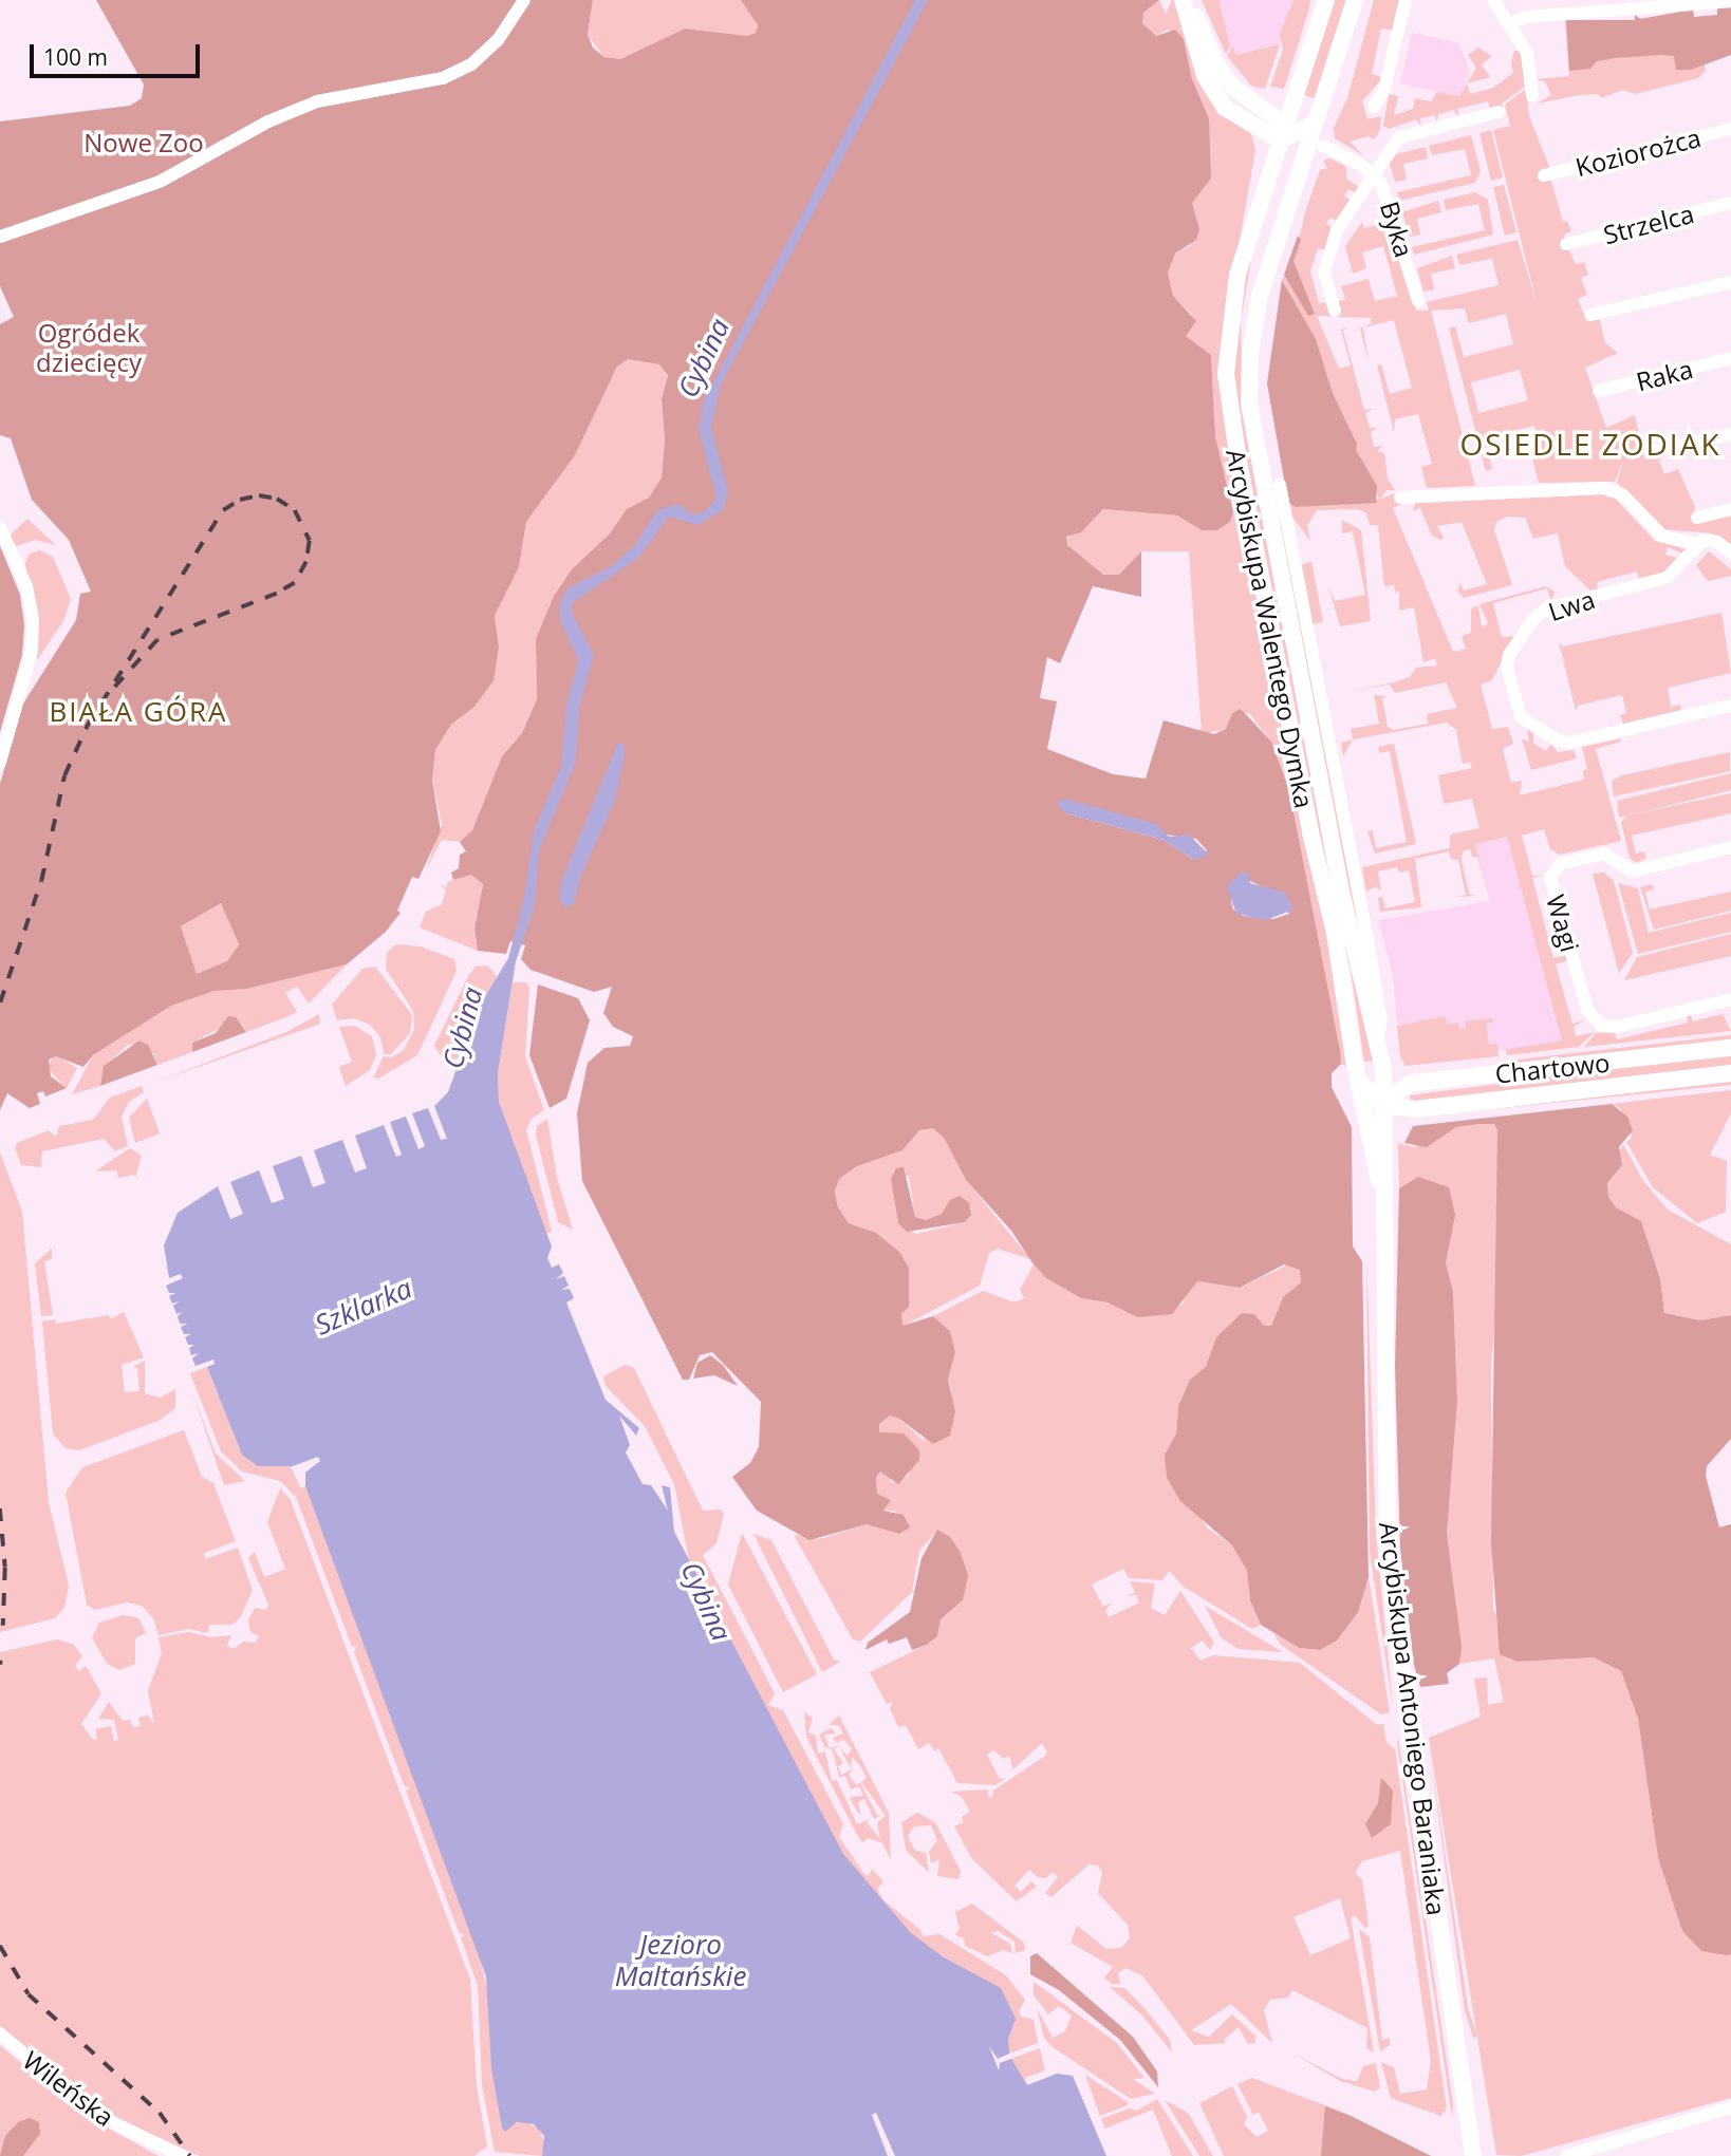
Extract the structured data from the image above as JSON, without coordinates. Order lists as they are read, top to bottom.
{
  "streets": {
    "street": [
      "Koziorożca",
      "Strzelca",
      "Byka",
      "Raka",
      "Lwa",
      "Arcybiskupa Walentego Dymka",
      "Wagi",
      "Chartowo",
      "Arcybiskupa Antoniego Baraniaka",
      "Wileńska"
    ]
  },
  "crossings": [
    ["Arcybiskupa Walentego Dymka", "Chartowo"],
    ["Arcybiskupa Walentego Dymka", "Arcybiskupa Antoniego Baraniaka"],
    ["Chartowo", "Arcybiskupa Antoniego Baraniaka"]
  ],
  "districts": ["OSIEDLE ZODIAK", "BIAŁA GÓRA"],
  "water": ["Cybina", "Szklarka", "Jezioro Maltańskie"],
  "parks": ["Nowe Zoo", "Ogródek dziecięcy"],
  "scale_bar": "100 m"
}
